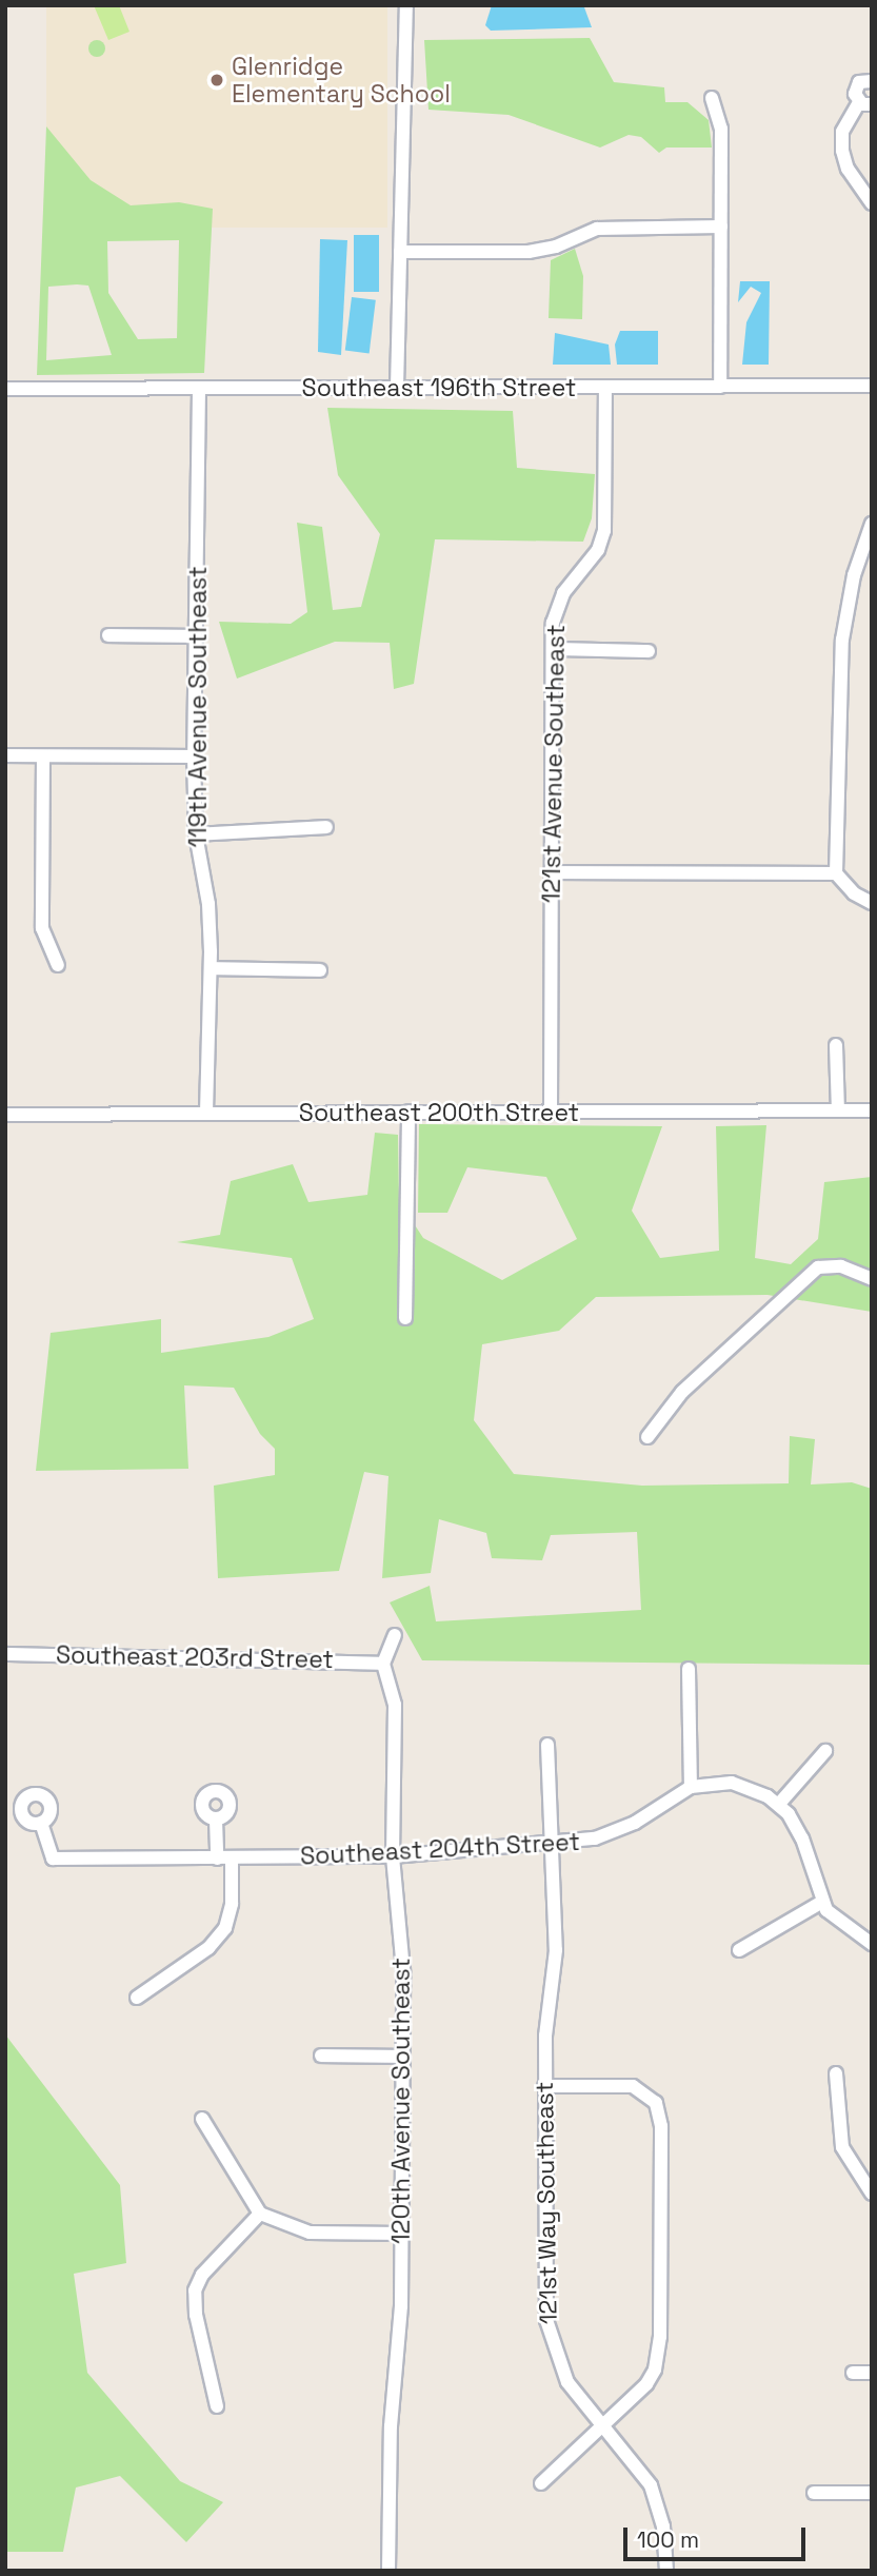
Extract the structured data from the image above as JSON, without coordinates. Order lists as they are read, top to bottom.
{
  "streets": {
    "street": [
      "Southeast 196th Street",
      "119th Avenue Southeast",
      "121st Avenue Southeast",
      "Southeast 200th Street",
      "Southeast 203rd Street",
      "Southeast 204th Street",
      "120th Avenue Southeast",
      "121st Way Southeast"
    ]
  },
  "crossings": [
    ["Southeast 196th Street", "119th Avenue Southeast"],
    ["Southeast 196th Street", "121st Avenue Southeast"],
    ["119th Avenue Southeast", "Southeast 200th Street"],
    ["121st Avenue Southeast", "Southeast 200th Street"],
    ["Southeast 203rd Street", "120th Avenue Southeast"],
    ["Southeast 204th Street", "120th Avenue Southeast"],
    ["Southeast 204th Street", "121st Way Southeast"]
  ],
  "places": ["Glenridge Elementary School"],
  "scale_bar": "100 m"
}
